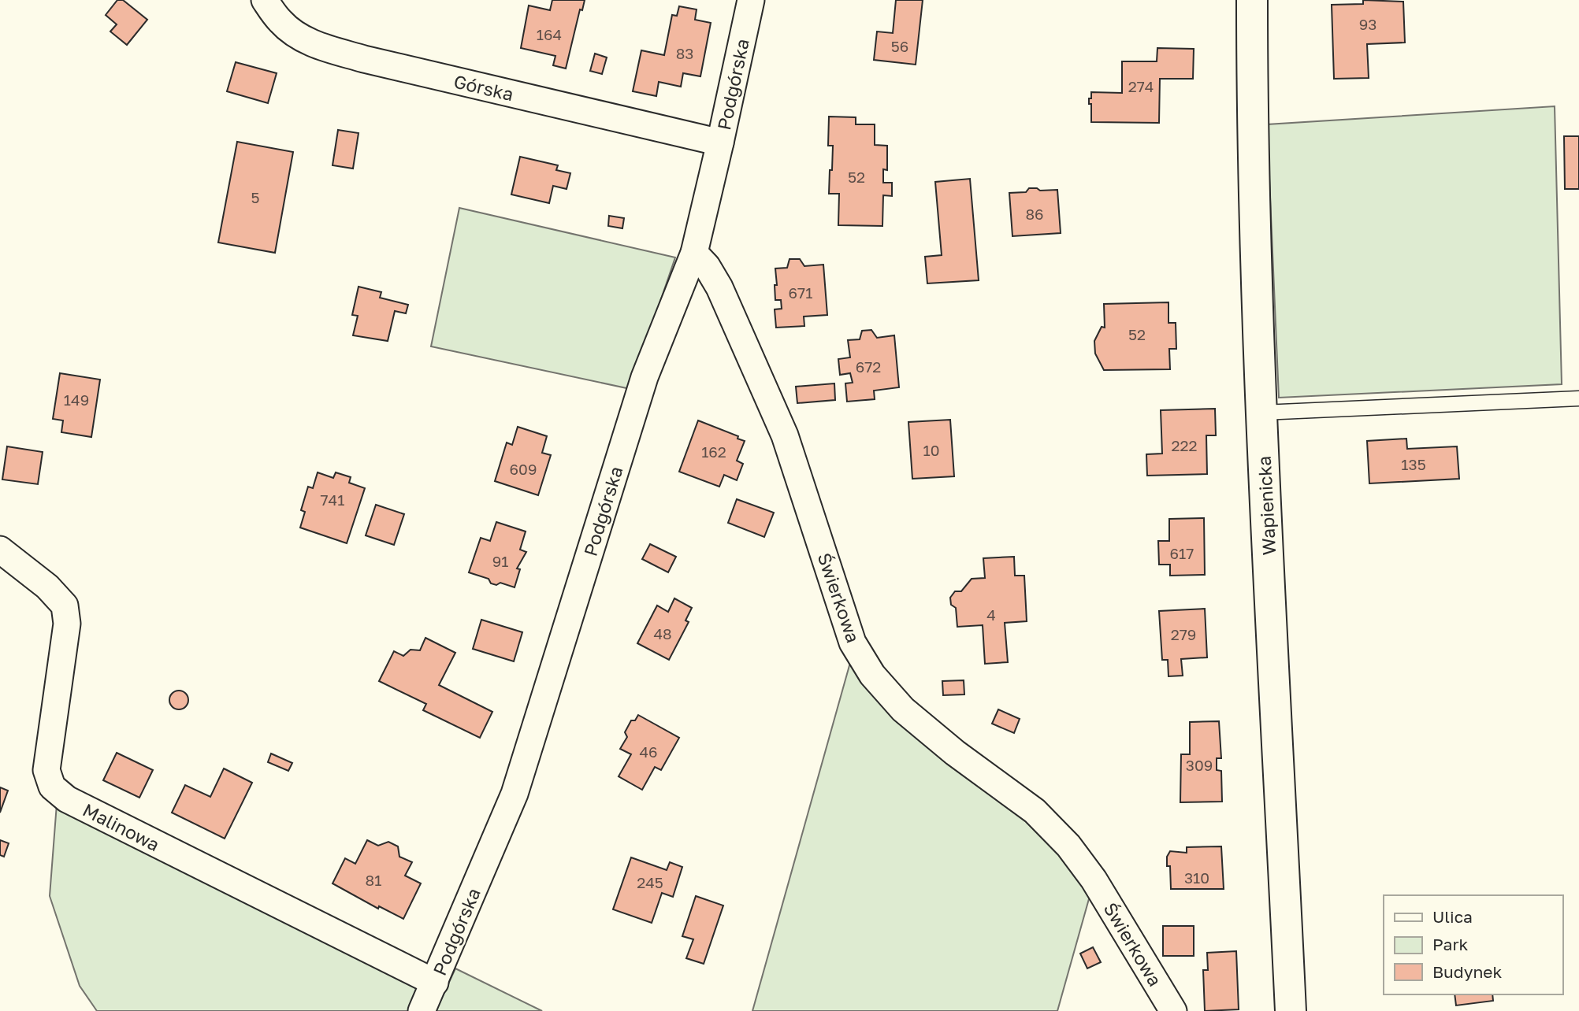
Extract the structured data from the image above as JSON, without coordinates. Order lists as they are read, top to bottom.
{
  "streets": {
    "street": [
      "Podgórska",
      "Górska",
      "Wapienicka",
      "Świerkowa",
      "Malinowa"
    ]
  },
  "crossings": [
    ["Podgórska", "Górska"],
    ["Podgórska", "Świerkowa"],
    ["Podgórska", "Malinowa"]
  ],
  "house_numbers": [
    "93",
    "164",
    "56",
    "83",
    "274",
    "52",
    "5",
    "86",
    "671",
    "52",
    "672",
    "149",
    "222",
    "10",
    "162",
    "135",
    "609",
    "741",
    "617",
    "91",
    "4",
    "48",
    "279",
    "46",
    "309",
    "310",
    "81",
    "245"
  ],
  "legend": ["Ulica", "Park", "Budynek"]
}
